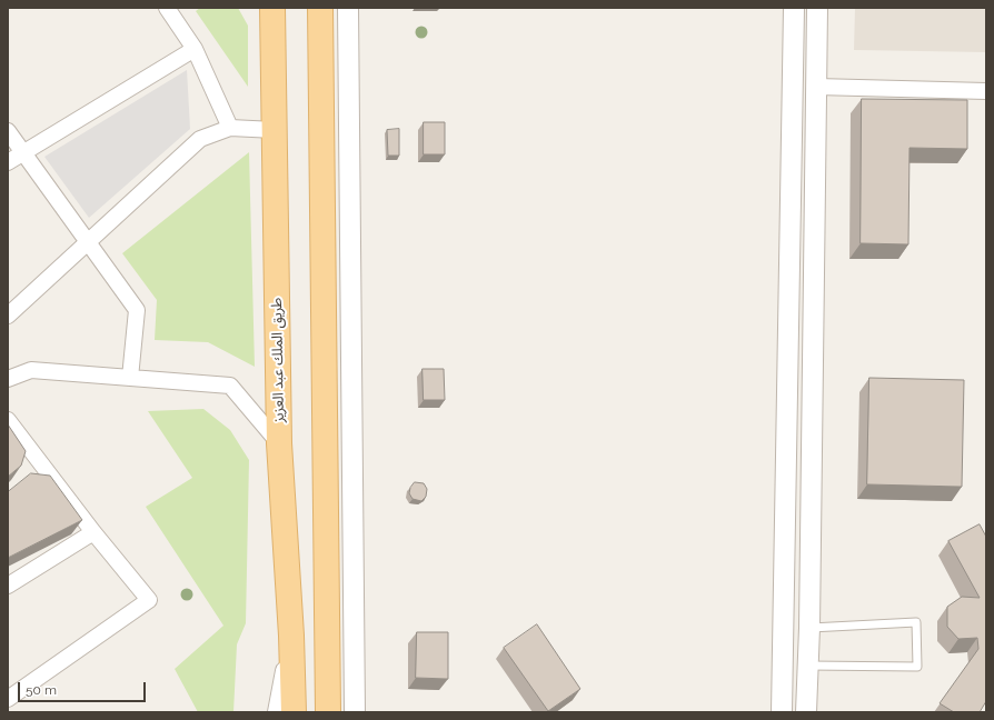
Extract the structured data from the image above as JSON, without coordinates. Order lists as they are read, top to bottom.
{
  "streets": {
    "main road": ["طريق الملك عبد العزيز"]
  },
  "scale_bar": "50 m"
}
